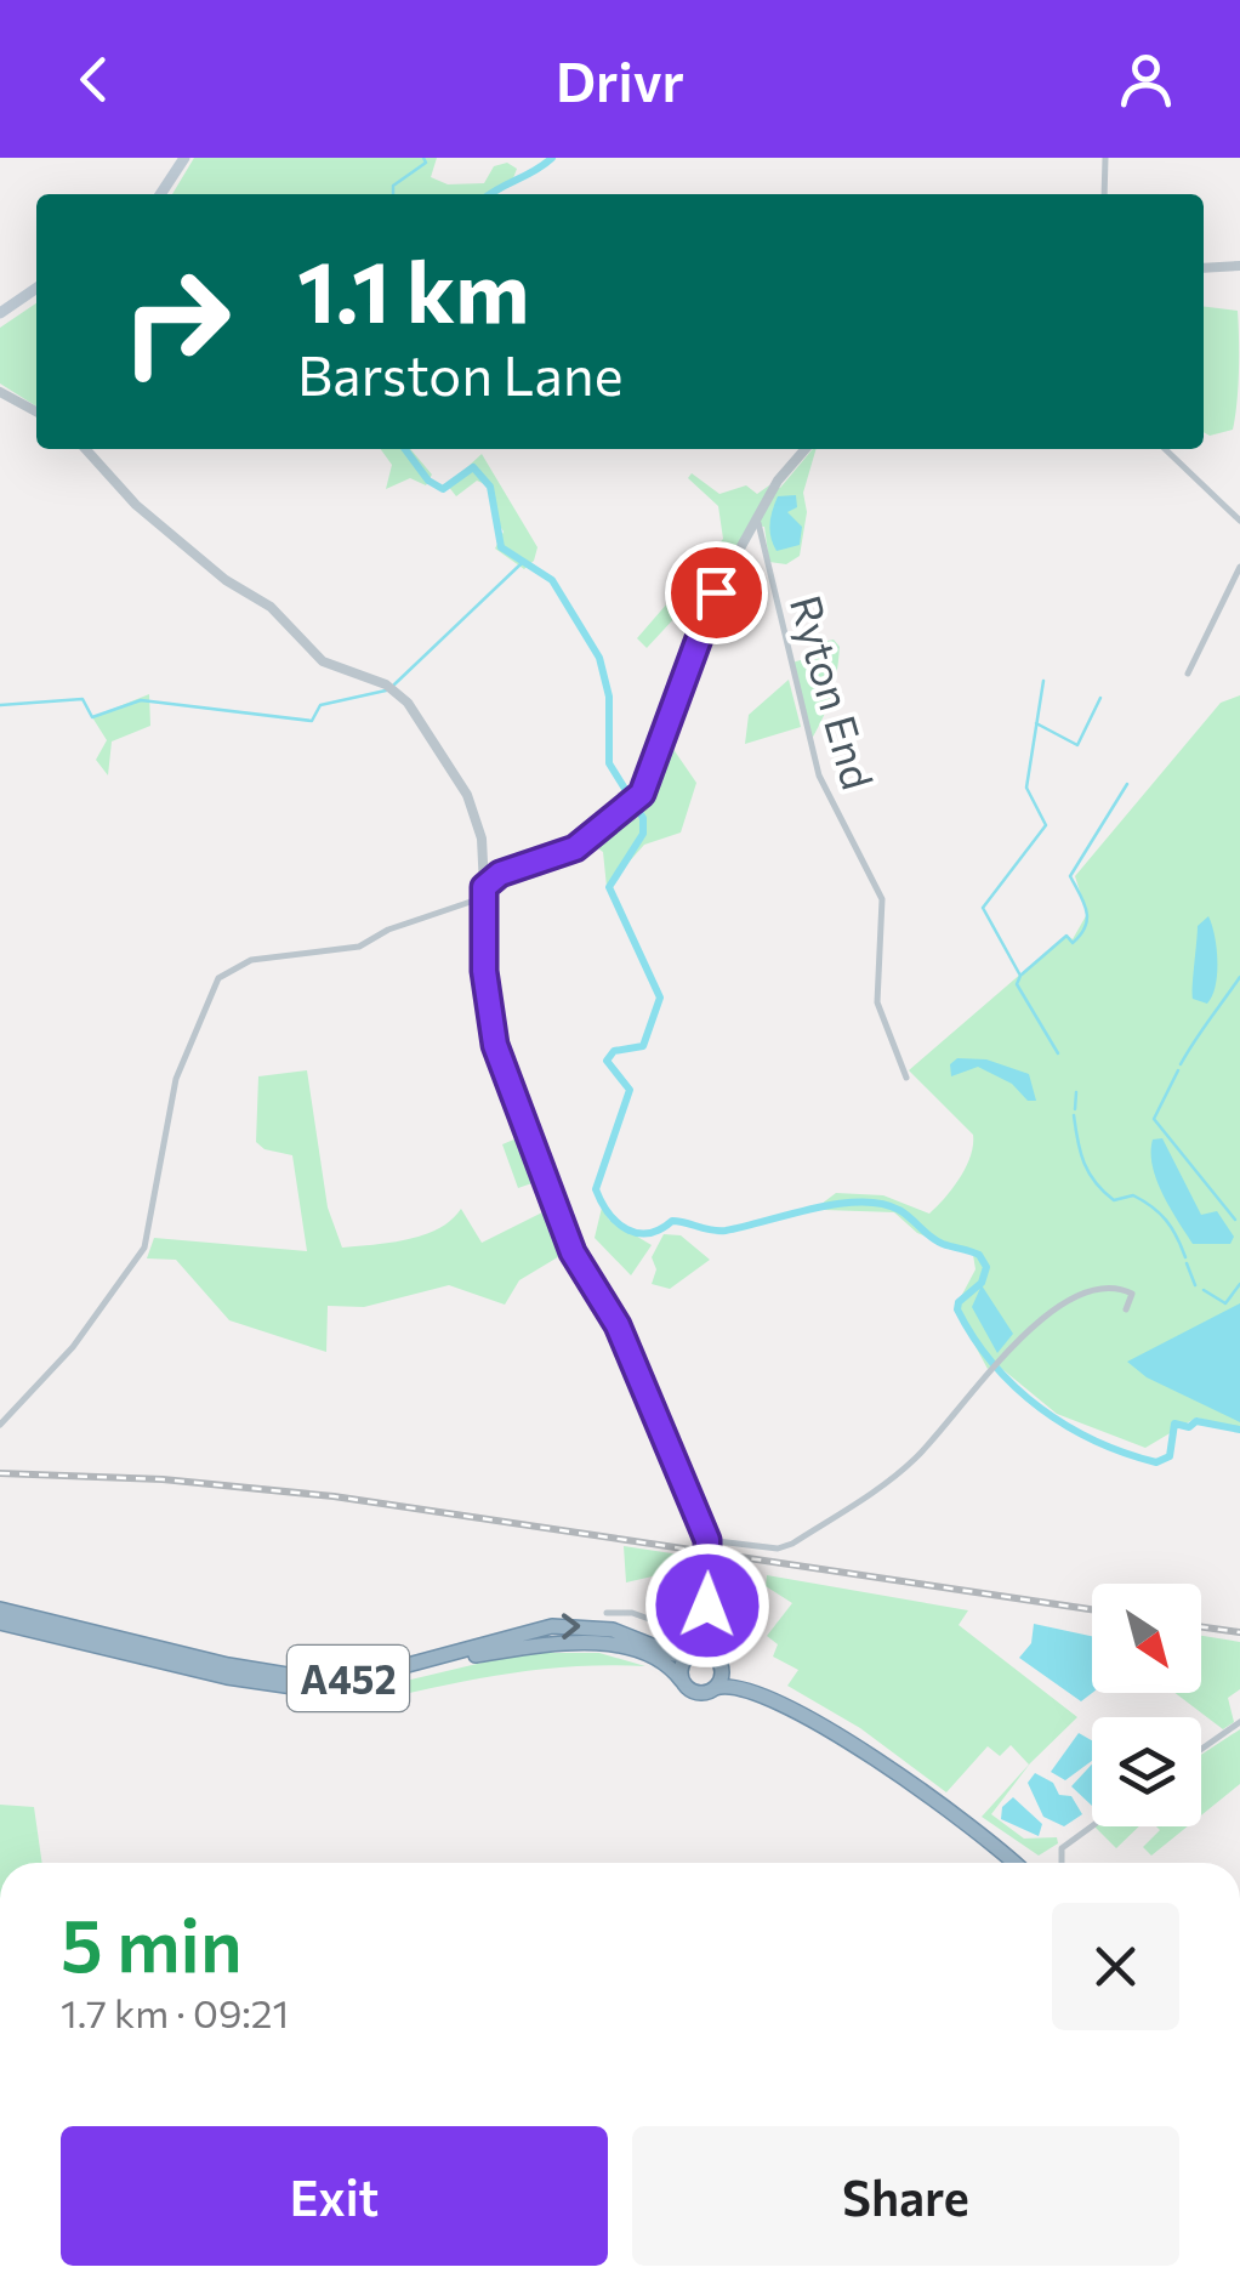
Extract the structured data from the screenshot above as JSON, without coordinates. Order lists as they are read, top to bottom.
{
  "streets": {
    "highway": ["A452"],
    "street": ["Ryton End"]
  },
  "north": "bottom right",
  "page": {
    "header": "Drivr",
    "turn": ["1.1 km", "Barston Lane"],
    "heading": ["5 min", "1.7 km · 09:21"],
    "buttons": ["Exit", "Share"]
  }
}
